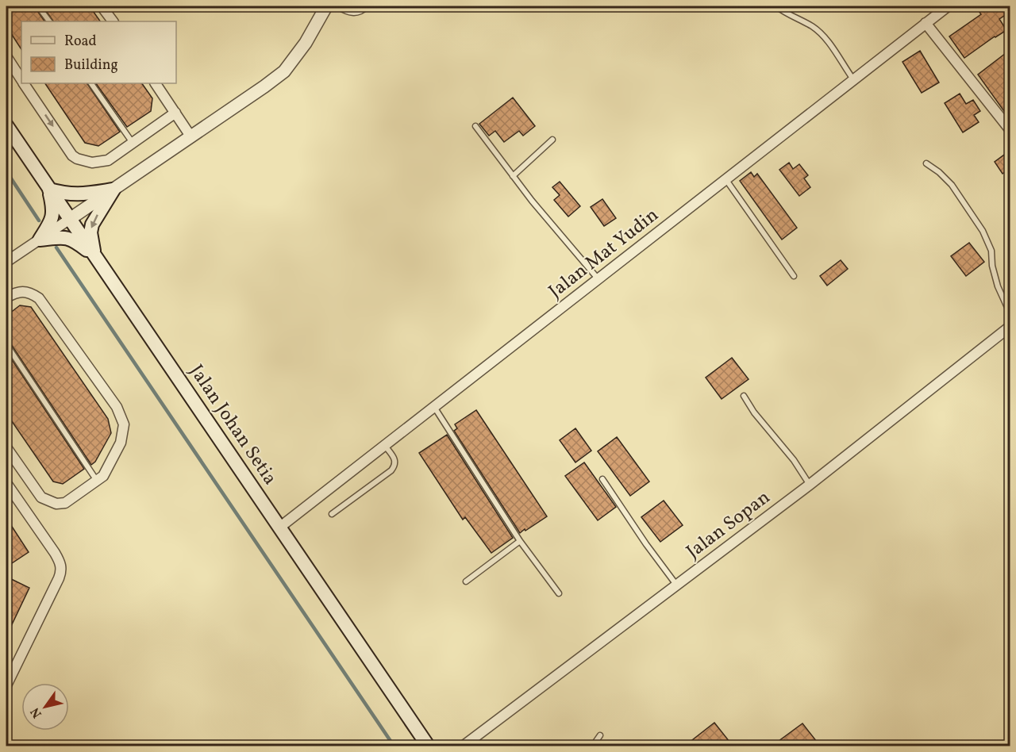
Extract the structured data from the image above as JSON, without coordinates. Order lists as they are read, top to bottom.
{
  "streets": {
    "main road": ["Jalan Johan Setia"],
    "street": ["Jalan Mat Yudin", "Jalan Sopan"]
  },
  "crossings": [
    ["Jalan Mat Yudin", "Jalan Johan Setia"]
  ],
  "legend": ["Road", "Building"],
  "north": "bottom left"
}
